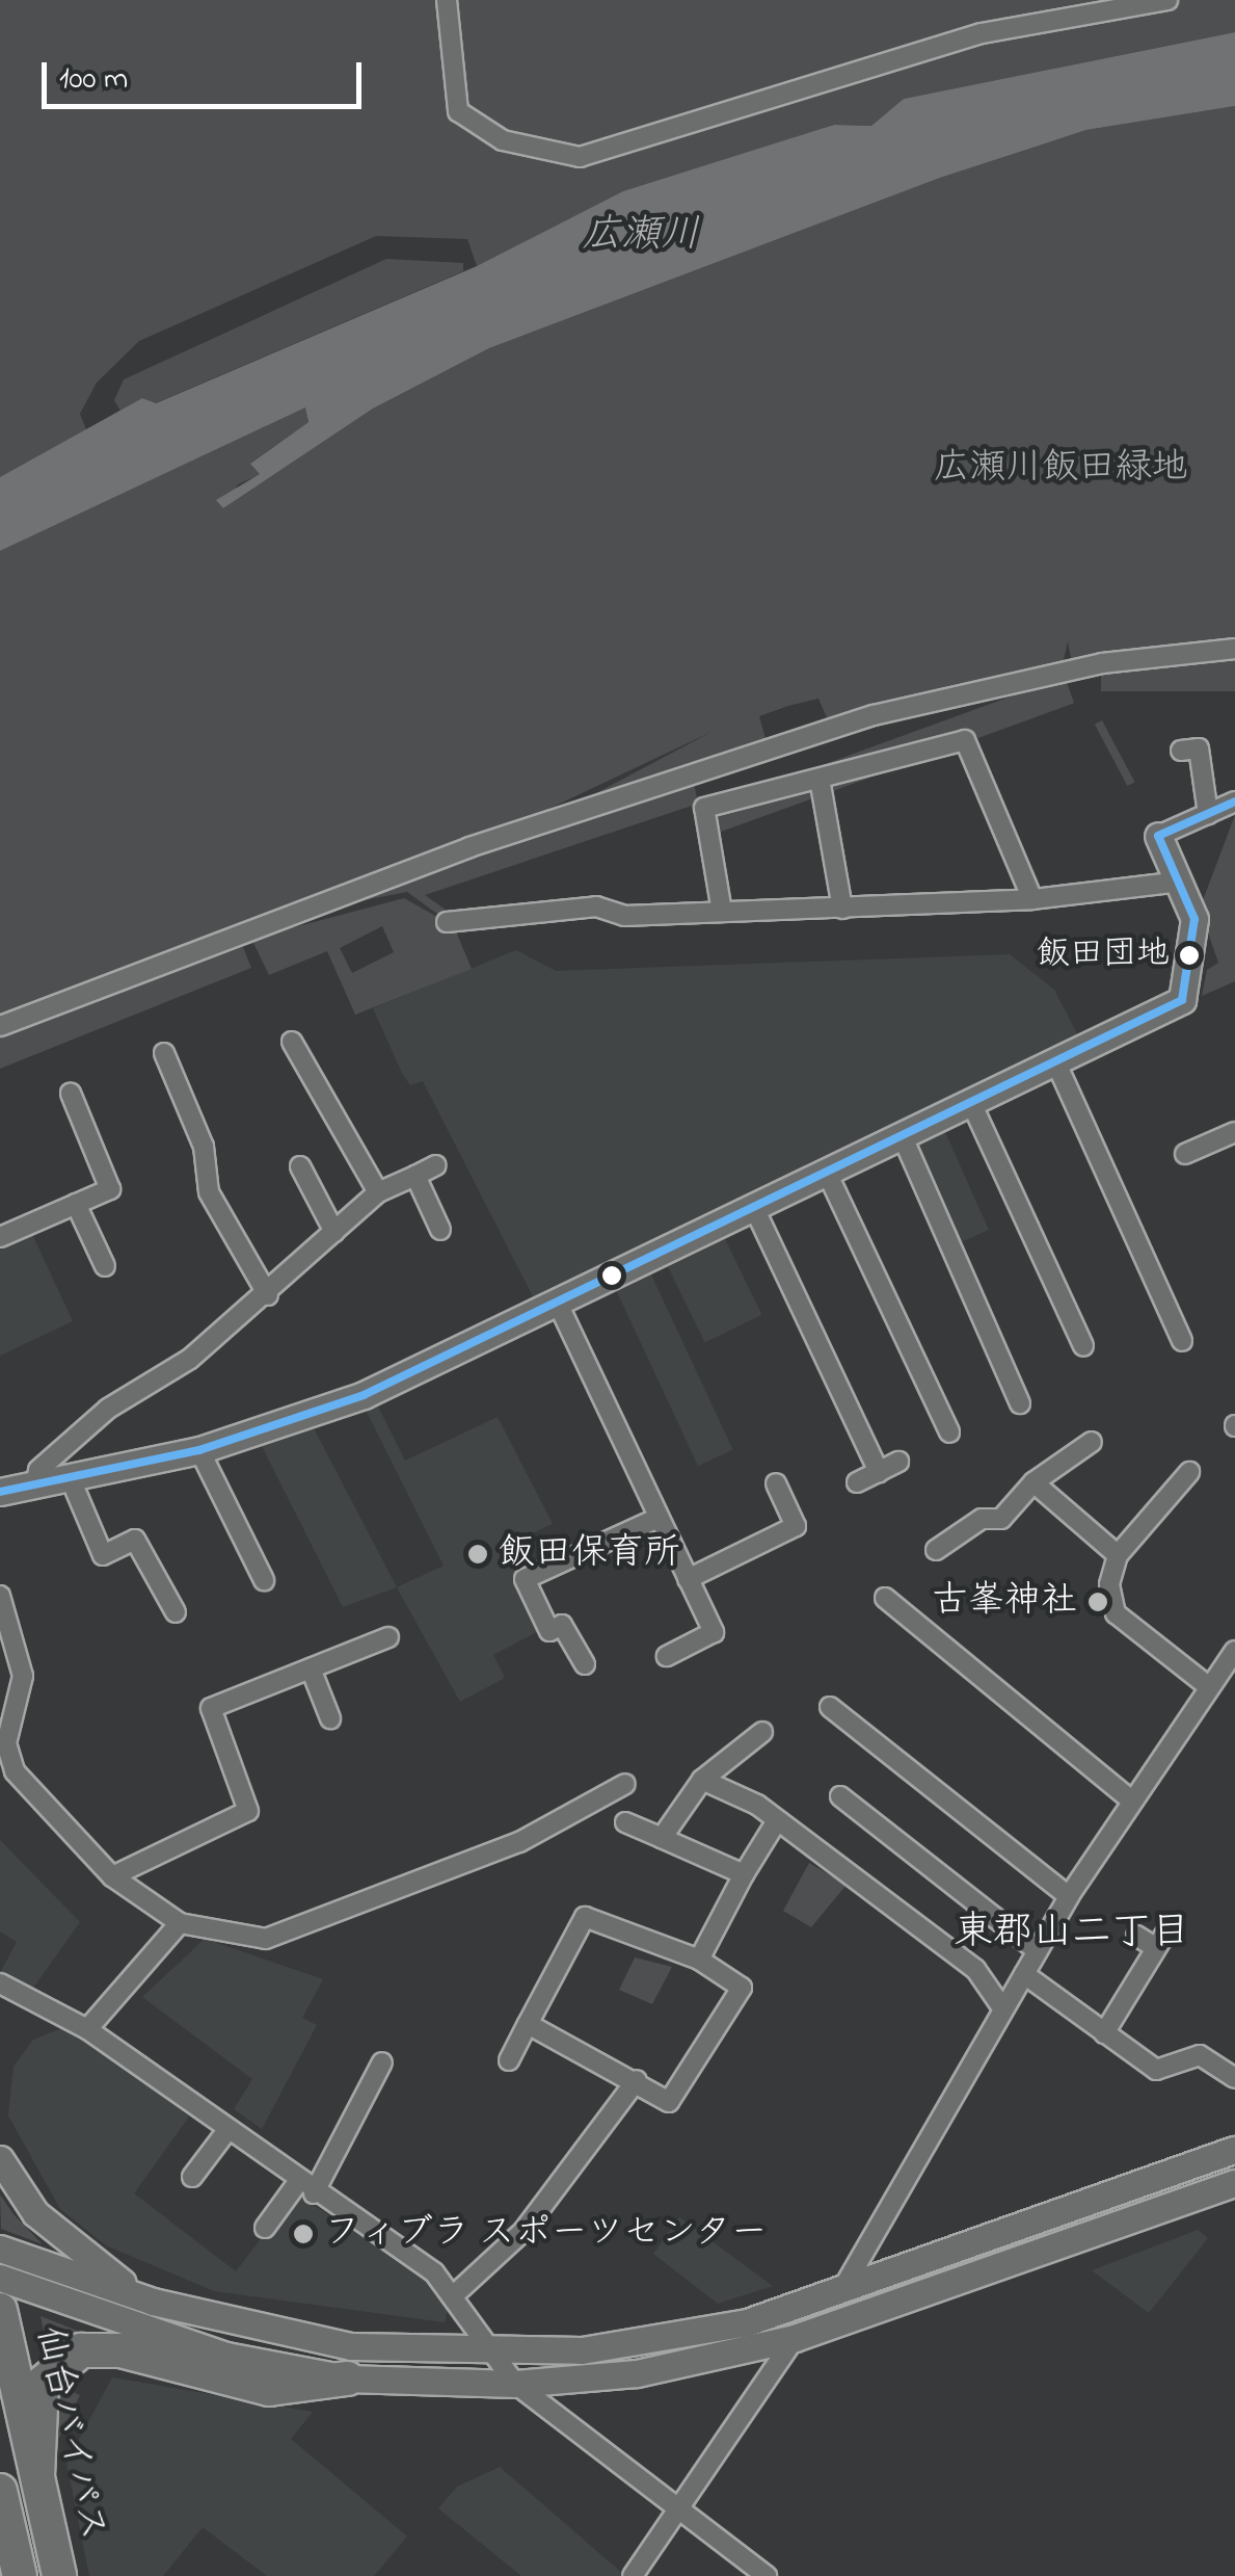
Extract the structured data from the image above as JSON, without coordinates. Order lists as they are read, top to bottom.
{
  "streets": {
    "highway": ["仙台バイパス"]
  },
  "districts": ["東郡山二丁目"],
  "water": ["広瀬川"],
  "parks": ["広瀬川飯田緑地"],
  "places": [
    "飯田団地",
    "飯田保育所",
    "古峯神社",
    "フィブラ スポーツセンター"
  ],
  "scale_bar": "100 m"
}
